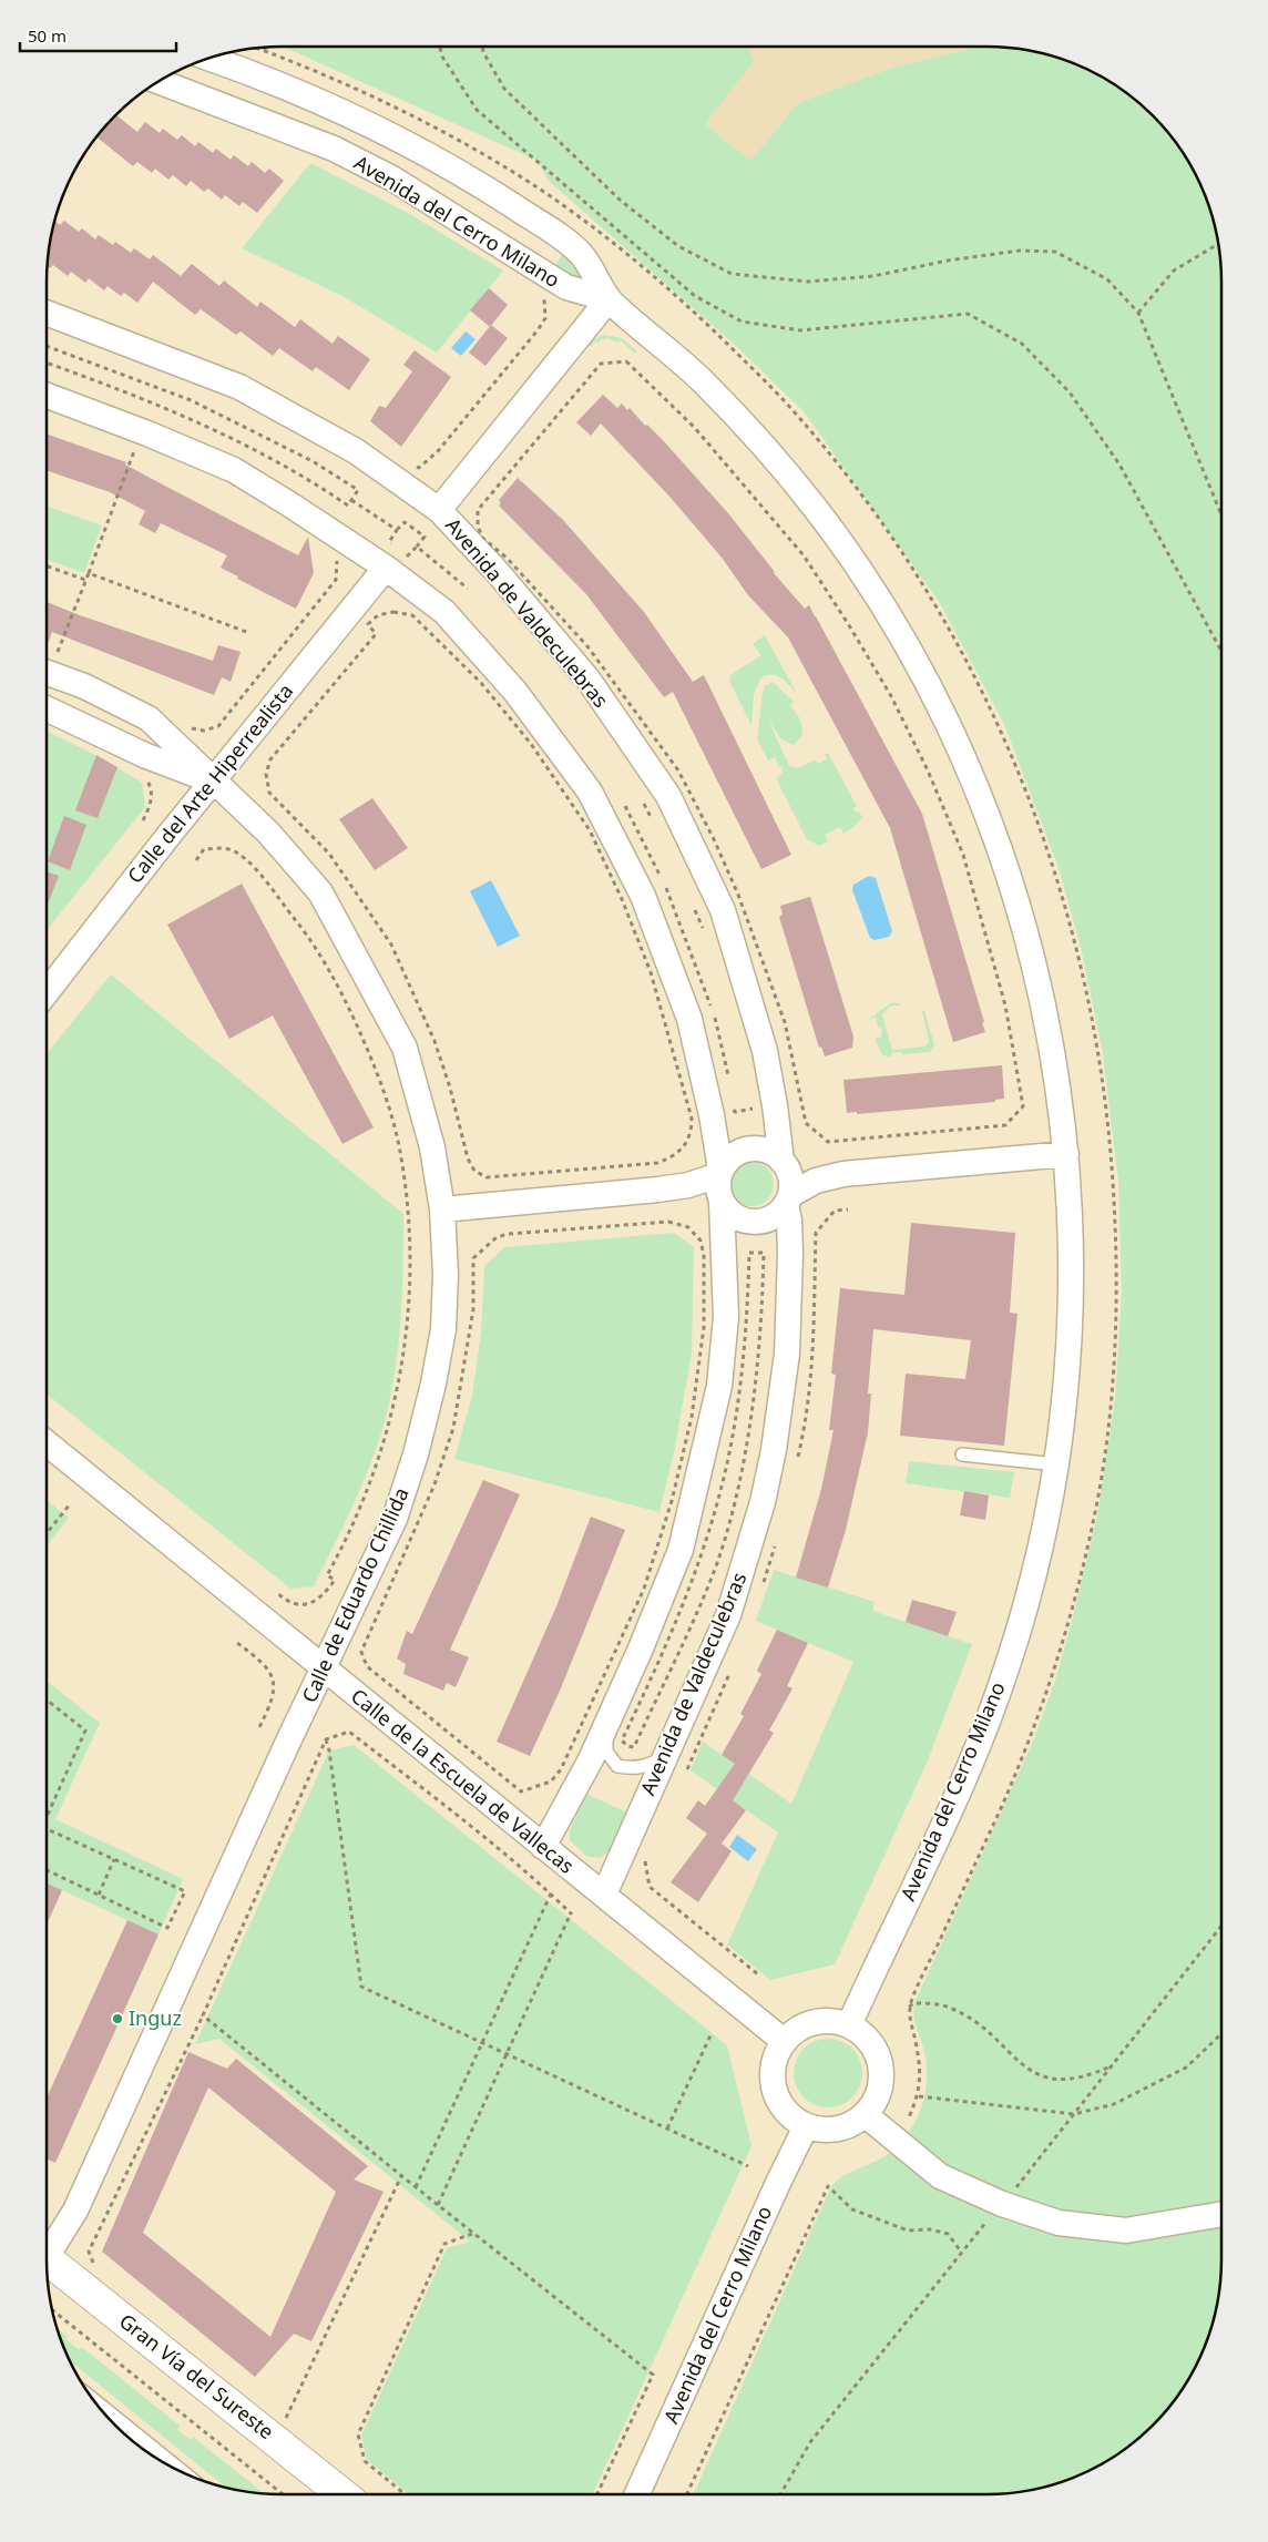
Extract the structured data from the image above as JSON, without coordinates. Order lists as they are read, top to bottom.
{
  "streets": {
    "street": [
      "Avenida del Cerro Milano",
      "Avenida de Valdeculebras",
      "Calle del Arte Hiperrealista",
      "Calle de Eduardo Chillida",
      "Calle de la Escuela de Vallecas",
      "Gran Vía del Sureste"
    ]
  },
  "crossings": [
    ["Avenida del Cerro Milano", "Calle de la Escuela de Vallecas"],
    ["Avenida de Valdeculebras", "Calle de la Escuela de Vallecas"],
    ["Calle del Arte Hiperrealista", "Calle de Eduardo Chillida"],
    ["Calle de Eduardo Chillida", "Calle de la Escuela de Vallecas"]
  ],
  "places": ["Inguz"],
  "scale_bar": "50 m"
}
